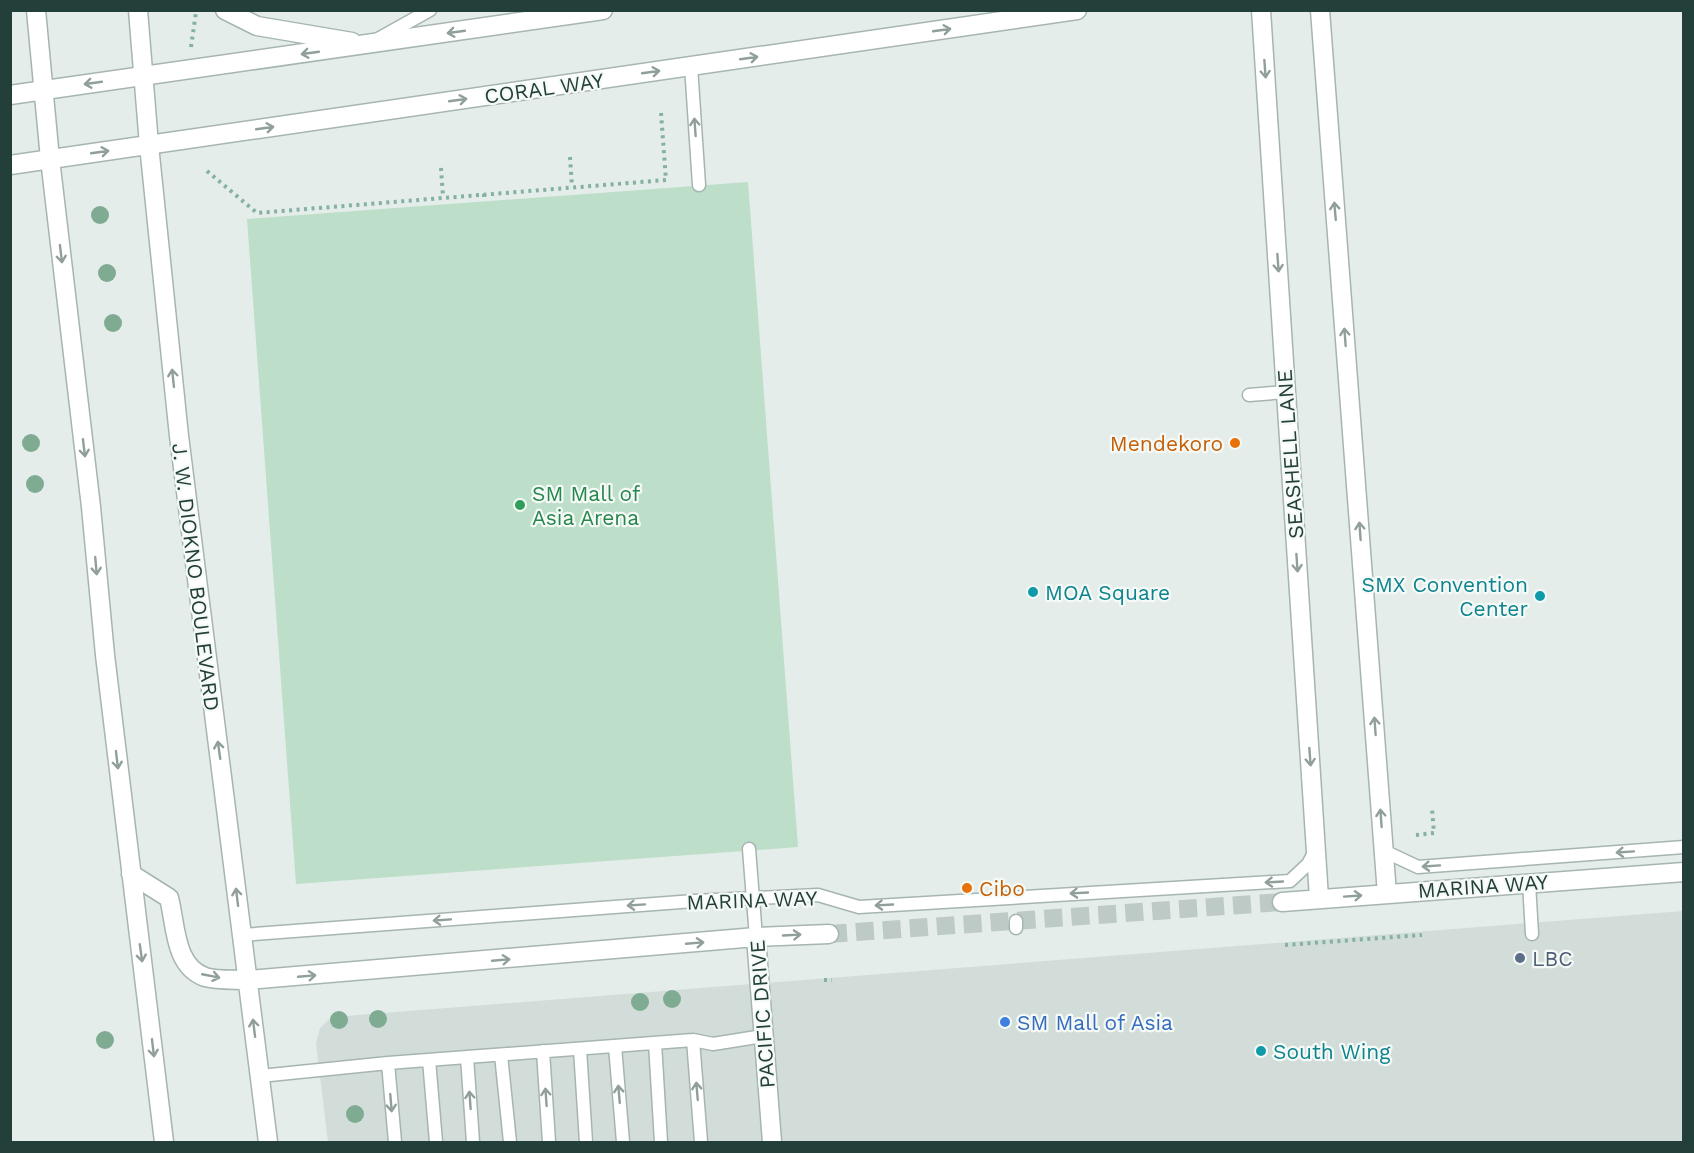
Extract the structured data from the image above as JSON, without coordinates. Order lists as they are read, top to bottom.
{
  "streets": {
    "street": [
      "CORAL WAY",
      "SEASHELL LANE",
      "J. W. DIOKNO BOULEVARD",
      "MARINA WAY",
      "PACIFIC DRIVE"
    ]
  },
  "crossings": [
    ["CORAL WAY", "J. W. DIOKNO BOULEVARD"],
    ["SEASHELL LANE", "MARINA WAY"],
    ["J. W. DIOKNO BOULEVARD", "MARINA WAY"],
    ["MARINA WAY", "PACIFIC DRIVE"]
  ],
  "places": [
    "Mendekoro",
    "SM Mall of Asia Arena",
    "MOA Square",
    "SMX Convention Center",
    "Cibo",
    "LBC",
    "SM Mall of Asia",
    "South Wing"
  ]
}
